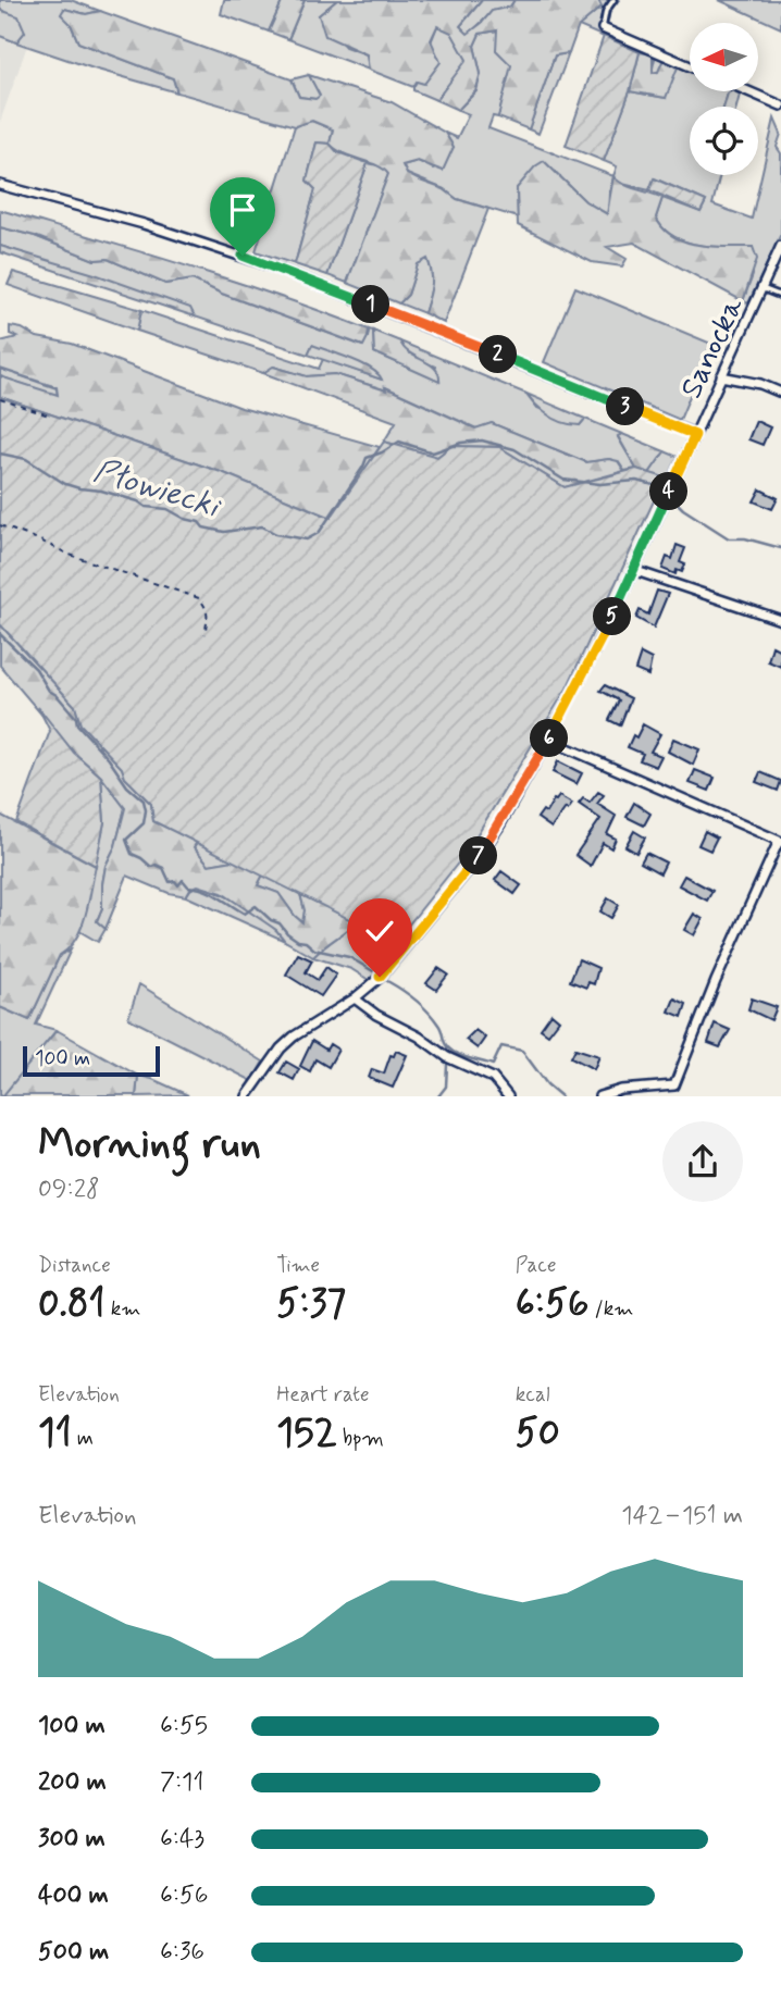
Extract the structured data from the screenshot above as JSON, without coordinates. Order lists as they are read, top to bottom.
{
  "streets": {
    "street": ["Sanocka"]
  },
  "water": ["Płowiecki"],
  "scale_bar": "100 m",
  "north": "left",
  "page": {
    "pins": [
      "1",
      "2",
      "3",
      "4",
      "5",
      "6",
      "7"
    ],
    "scale": "100 m",
    "heading": ["Morning run", "09:28"],
    "stats": [
      ["Distance", "0.81 km"],
      ["Time", "5:37"],
      ["Pace", "6:56 /km"],
      ["Elevation", "11 m"],
      ["Heart rate", "152 bpm"],
      ["kcal", "50"]
    ],
    "chart": ["Elevation", "142–151 m"],
    "list": [
      {
        "name": "100 m",
        "note": "6:55"
      },
      {
        "name": "200 m",
        "note": "7:11"
      },
      {
        "name": "300 m",
        "note": "6:43"
      },
      {
        "name": "400 m",
        "note": "6:56"
      },
      {
        "name": "500 m",
        "note": "6:36"
      }
    ]
  }
}
